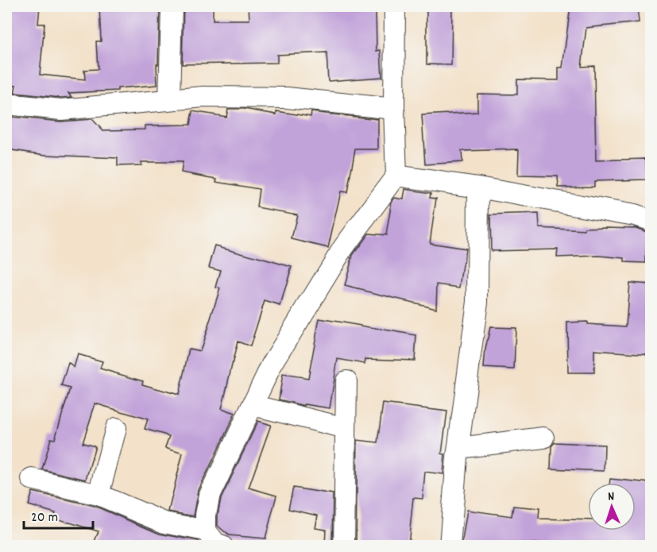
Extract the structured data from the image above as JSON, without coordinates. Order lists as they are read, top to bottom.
{
  "scale_bar": "20 m",
  "north": "top"
}
